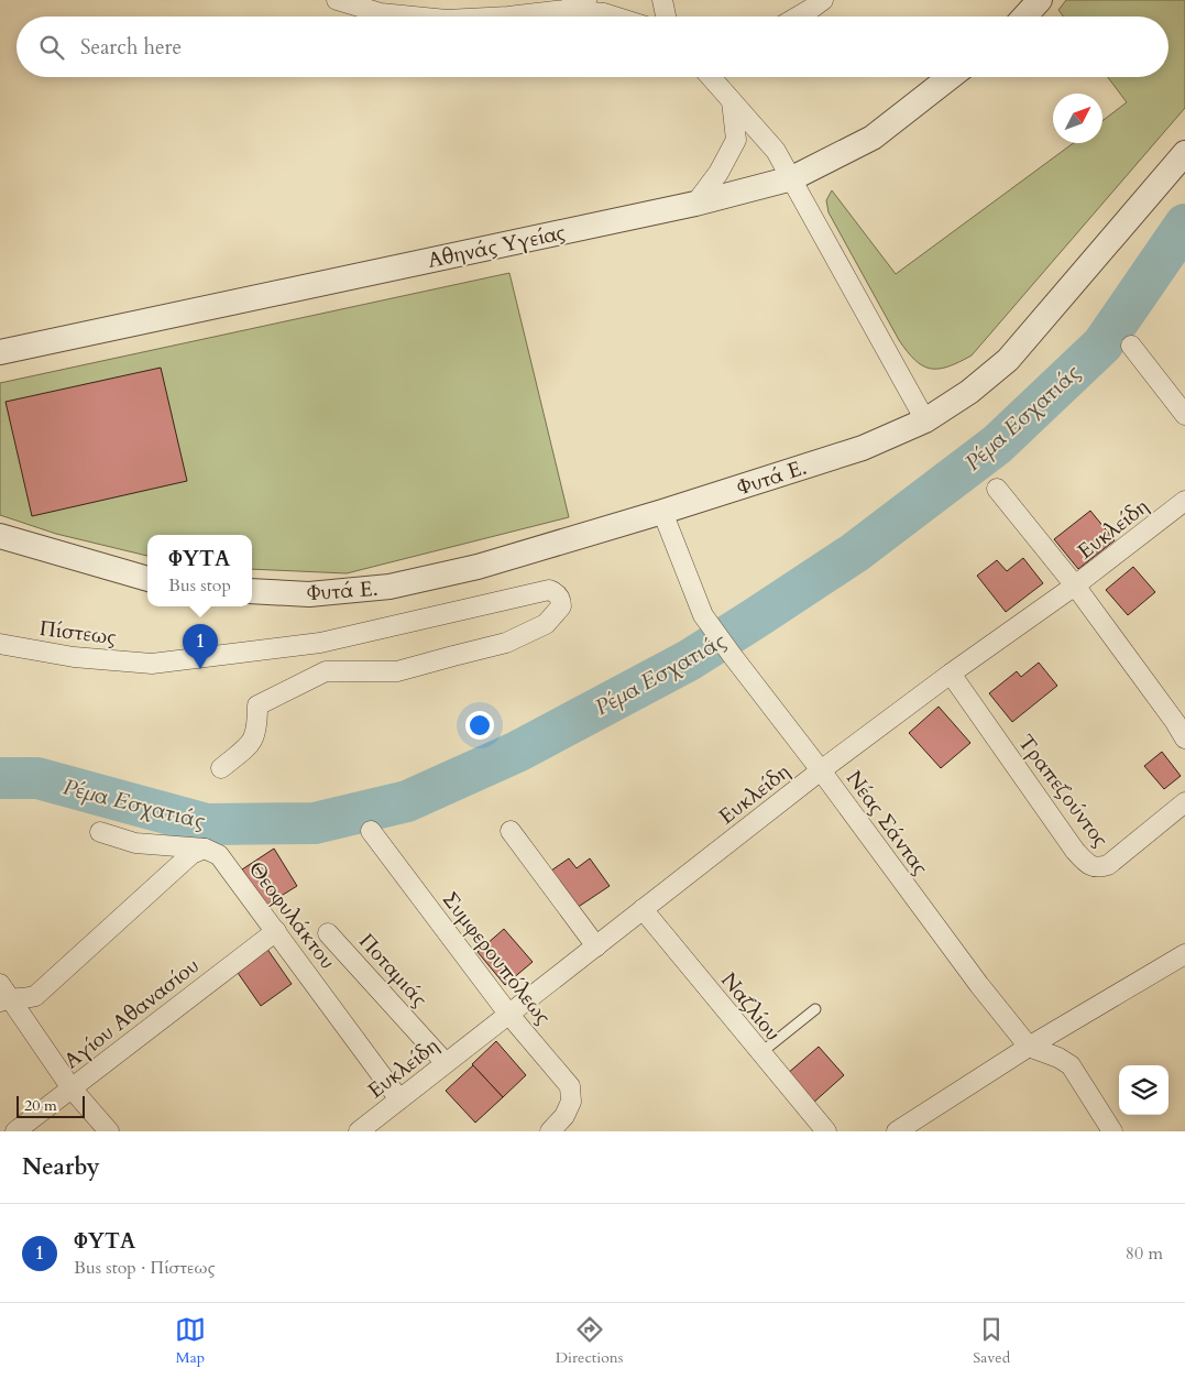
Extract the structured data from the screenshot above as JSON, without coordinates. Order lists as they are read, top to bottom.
{
  "streets": {
    "street": [
      "Αθηνάς Υγείας",
      "Φυτά Ε.",
      "Ευκλείδη",
      "Πίστεως",
      "Τραπεζούντος",
      "Νέας Σάντας",
      "Θεοφυλάκτου",
      "Συμφερουπόλεως",
      "Ποταμιάς",
      "Ναζλίου",
      "Αγίου Αθανασίου"
    ]
  },
  "crossings": [
    ["Φυτά Ε.", "Νέας Σάντας"],
    ["Ευκλείδη", "Τραπεζούντος"],
    ["Ευκλείδη", "Νέας Σάντας"],
    ["Ευκλείδη", "Θεοφυλάκτου"],
    ["Ευκλείδη", "Συμφερουπόλεως"],
    ["Ευκλείδη", "Ποταμιάς"],
    ["Ευκλείδη", "Ναζλίου"],
    ["Θεοφυλάκτου", "Αγίου Αθανασίου"]
  ],
  "water": ["Ρέμα Εσχατιάς"],
  "scale_bar": "20 m",
  "north": "top right",
  "page": {
    "search": "Search here",
    "popup": ["ΦΥΤΑ", "Bus stop"],
    "pins": "1",
    "scale": "20 m",
    "heading": "Nearby",
    "list": [
      {
        "mark": "1",
        "name": "ΦΥΤΑ",
        "note": "Bus stop · Πίστεως",
        "value": "80 m"
      }
    ],
    "nav": ["Map", "Directions", "Saved"]
  }
}
